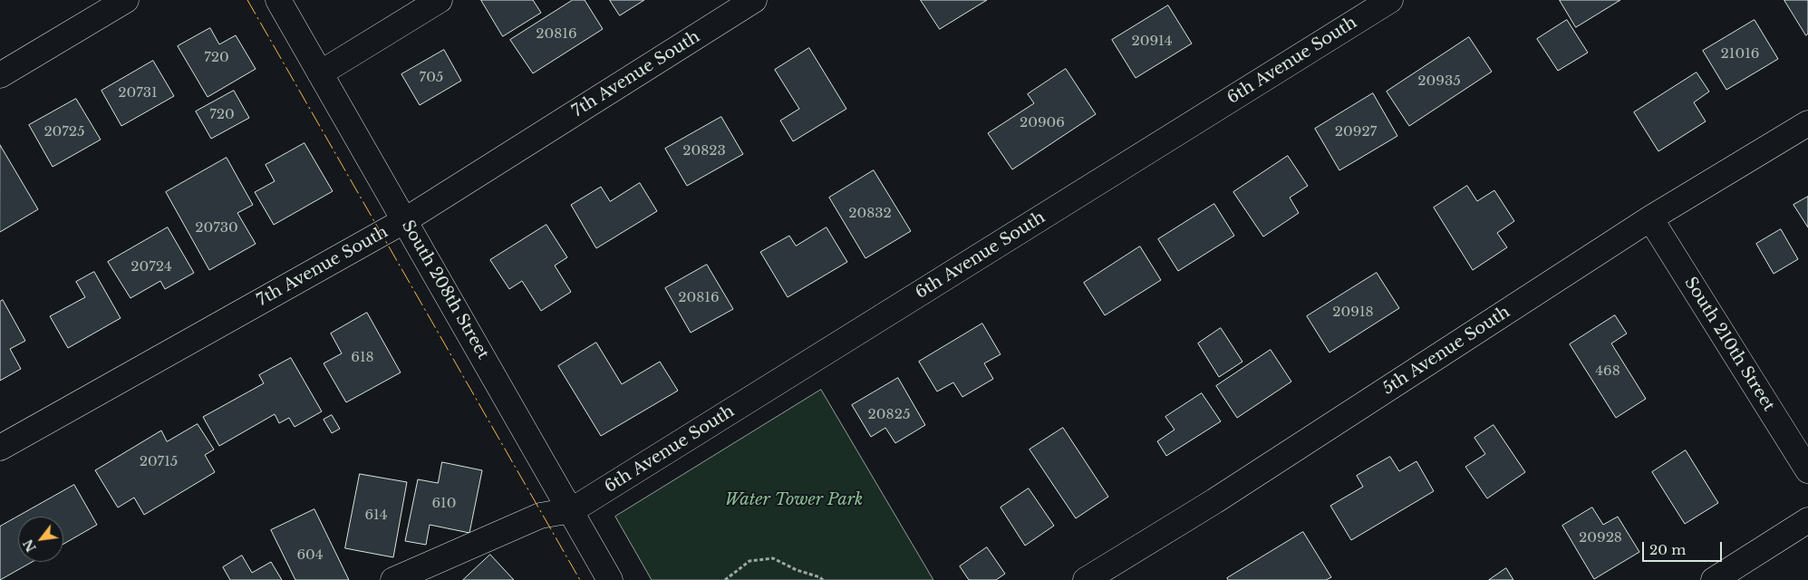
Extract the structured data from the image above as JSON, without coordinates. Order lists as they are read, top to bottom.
{
  "streets": {
    "street": [
      "6th Avenue South",
      "7th Avenue South",
      "South 208th Street",
      "South 210th Street",
      "5th Avenue South"
    ]
  },
  "crossings": [
    ["6th Avenue South", "South 208th Street"],
    ["7th Avenue South", "South 208th Street"],
    ["South 210th Street", "5th Avenue South"]
  ],
  "parks": ["Water Tower Park"],
  "house_numbers": [
    "20816",
    "20914",
    "21016",
    "720",
    "705",
    "20935",
    "20731",
    "720",
    "20906",
    "20725",
    "20927",
    "20823",
    "20832",
    "20730",
    "20724",
    "20816",
    "20918",
    "618",
    "468",
    "20825",
    "20715",
    "610",
    "614",
    "20928",
    "604"
  ],
  "scale_bar": "20 m",
  "north": "bottom left"
}
